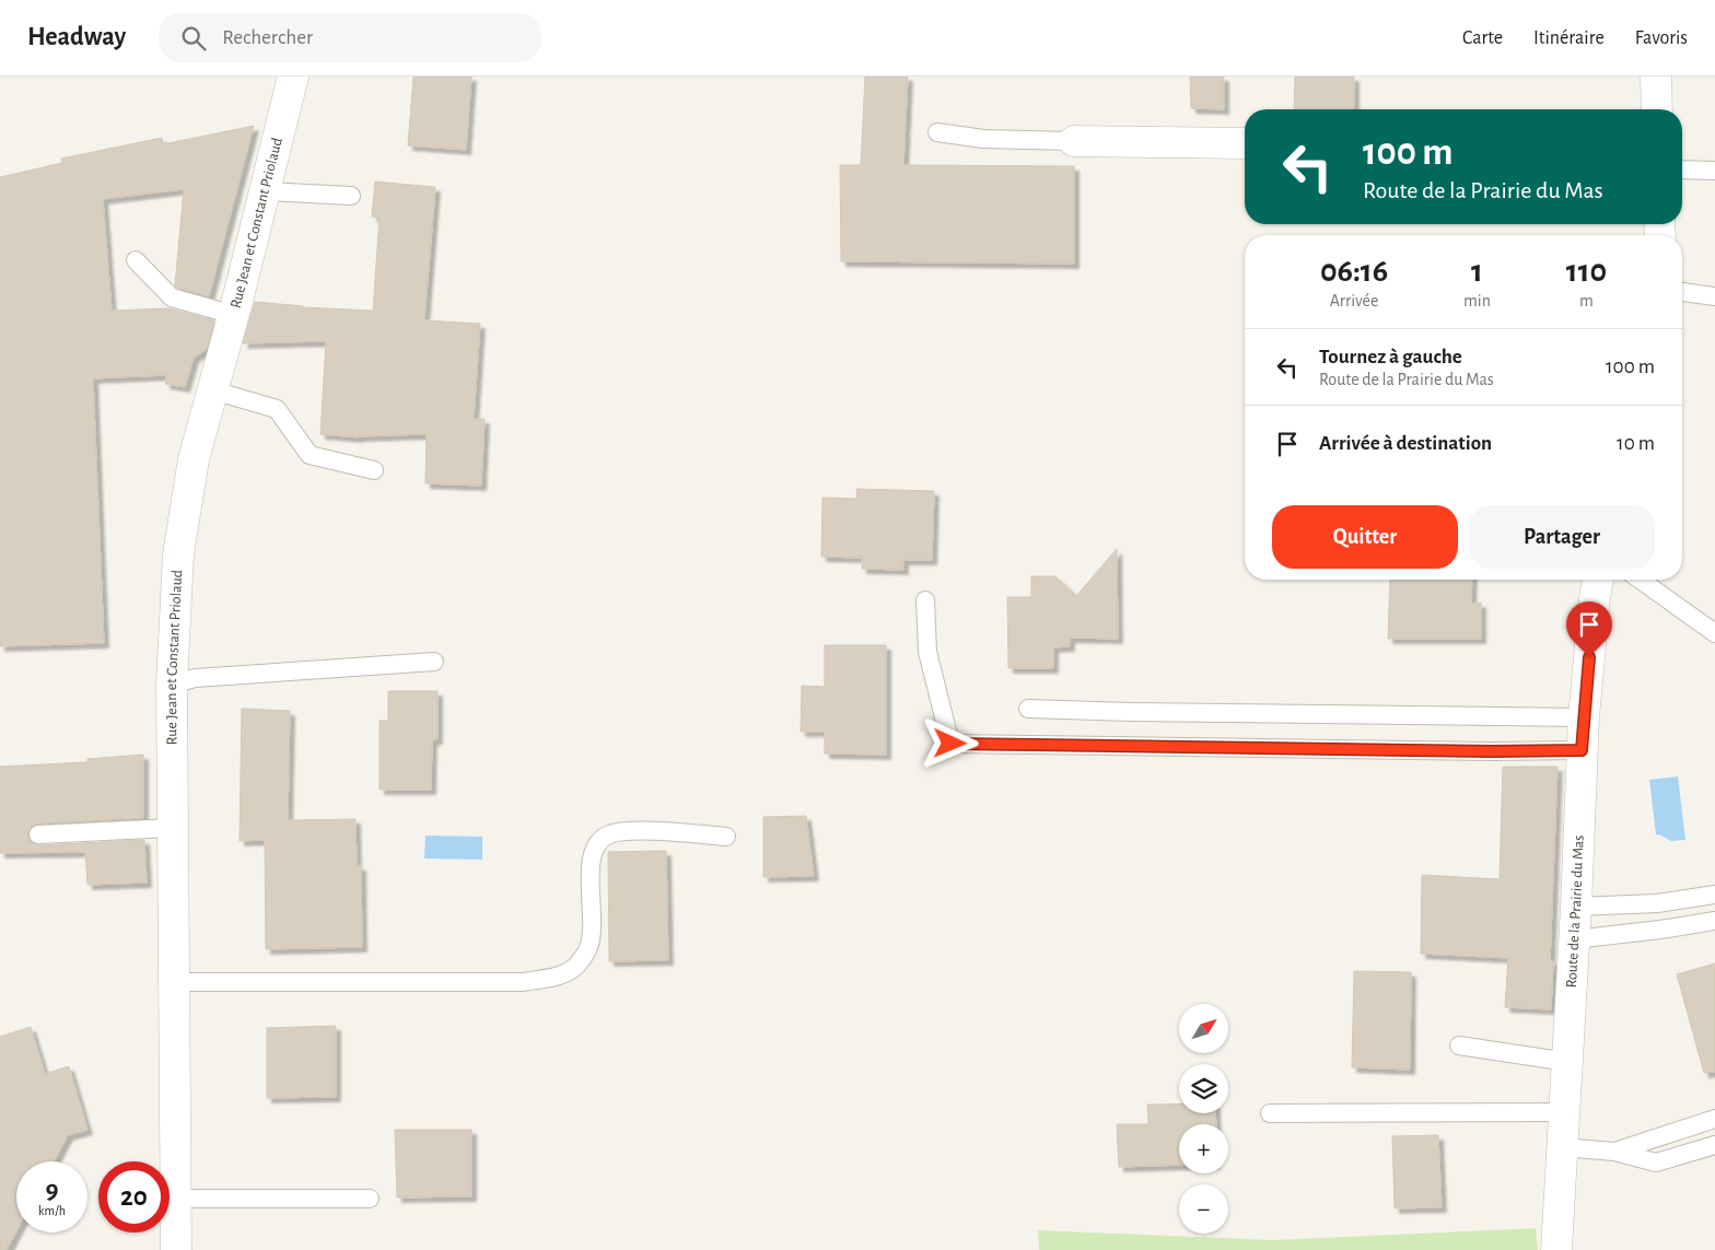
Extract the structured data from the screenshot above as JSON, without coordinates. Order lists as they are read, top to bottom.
{
  "streets": {
    "street": ["Rue Jean et Constant Priolaud", "Route de la Prairie du Mas"]
  },
  "north": "top right",
  "page": {
    "header": "Headway",
    "search": "Rechercher",
    "nav": ["Carte", "Itinéraire", "Favoris"],
    "turn": ["100 m", "Route de la Prairie du Mas"],
    "eta": [
      "06:16",
      "Arrivée",
      "1",
      "min",
      "110",
      "m"
    ],
    "list": [
      {
        "name": "Tournez à gauche",
        "note": "Route de la Prairie du Mas",
        "value": "100 m"
      },
      {
        "name": "Arrivée à destination",
        "value": "10 m"
      }
    ],
    "buttons": ["Quitter", "Partager"],
    "map_buttons": ["+", "−"],
    "speed": "9 km/h",
    "limit": "20"
  }
}
